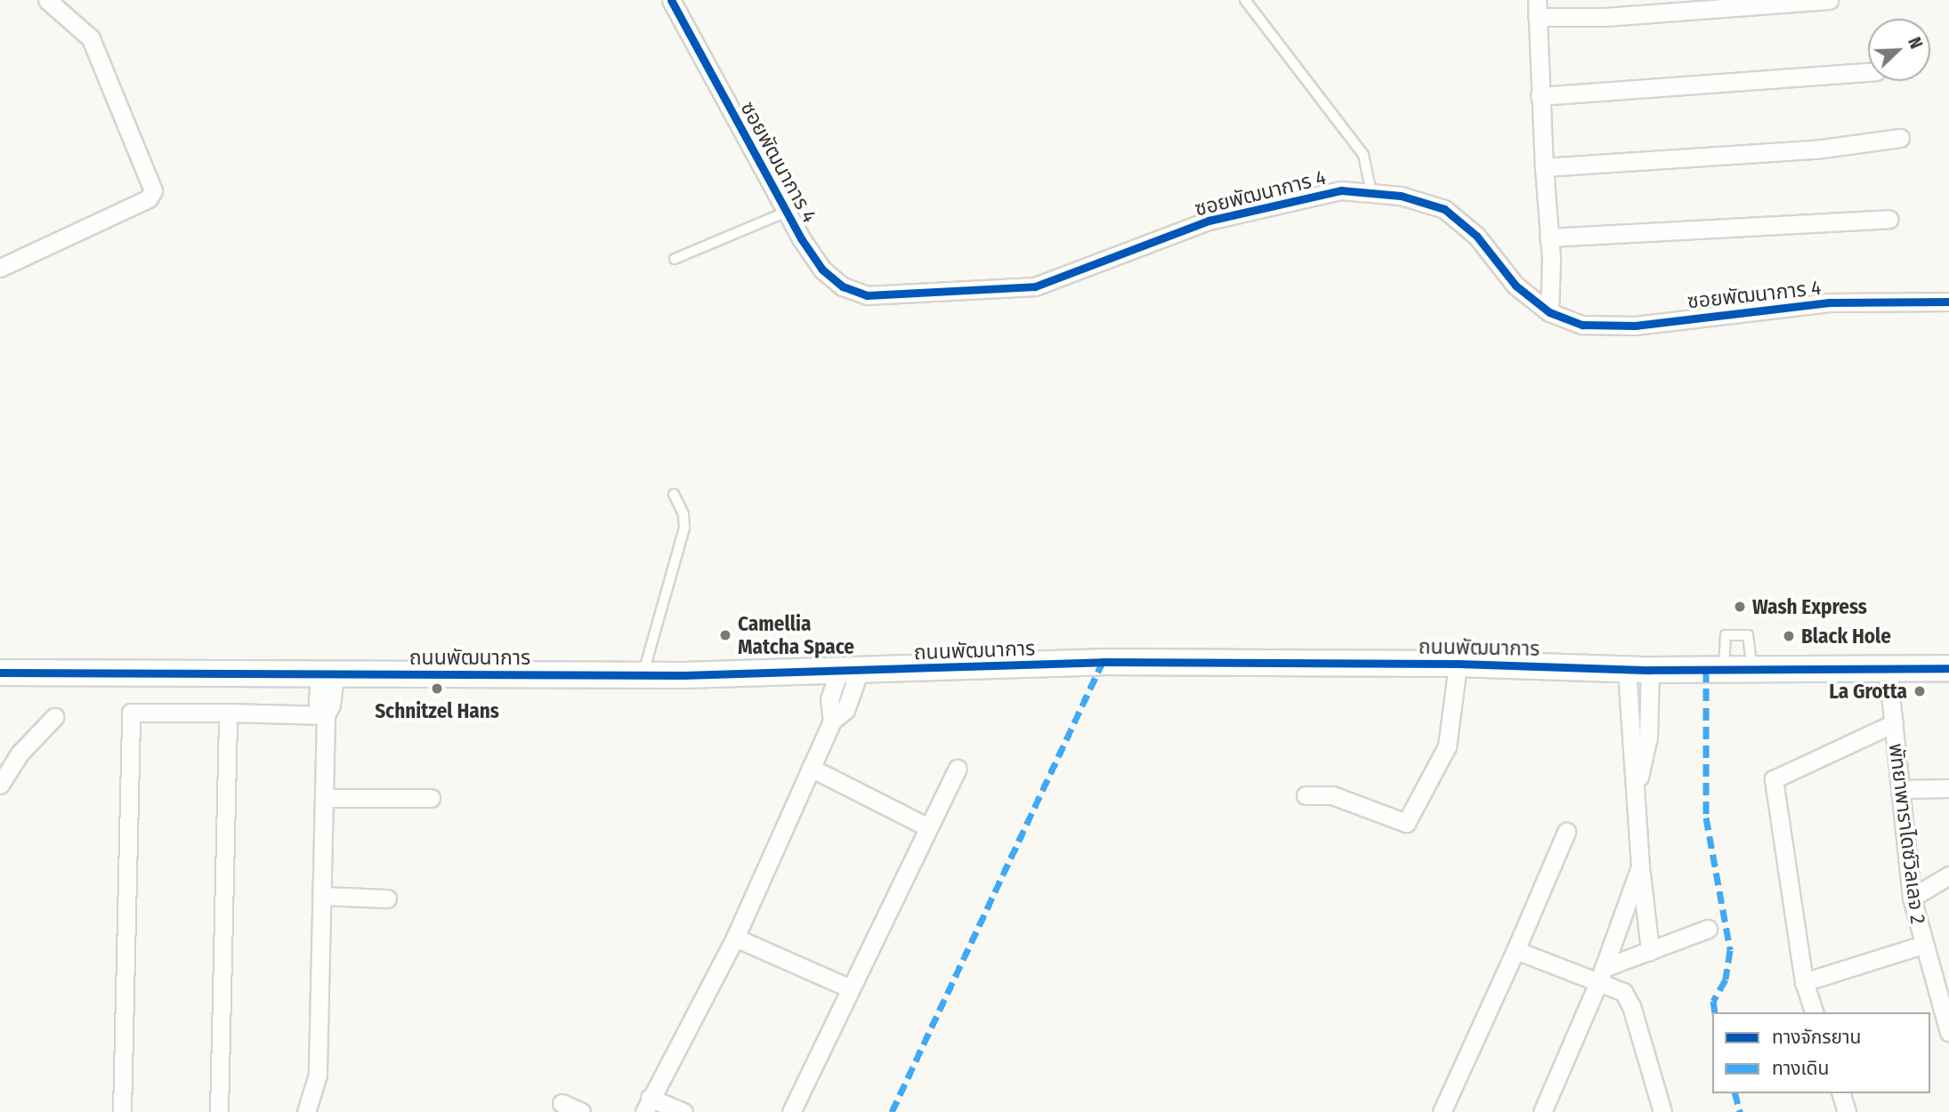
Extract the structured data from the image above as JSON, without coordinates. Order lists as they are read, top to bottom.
{
  "streets": {
    "street": ["ซอยพัฒนาการ 4", "ถนนพัฒนาการ", "พัทยาพาราไดซ์วิลเลจ 2"]
  },
  "crossings": [
    ["ถนนพัฒนาการ", "พัทยาพาราไดซ์วิลเลจ 2"]
  ],
  "places": [
    "Wash Express",
    "Camellia Matcha Space",
    "Black Hole",
    "Schnitzel Hans",
    "La Grotta"
  ],
  "legend": ["ทางจักรยาน", "ทางเดิน"],
  "north": "top right"
}
